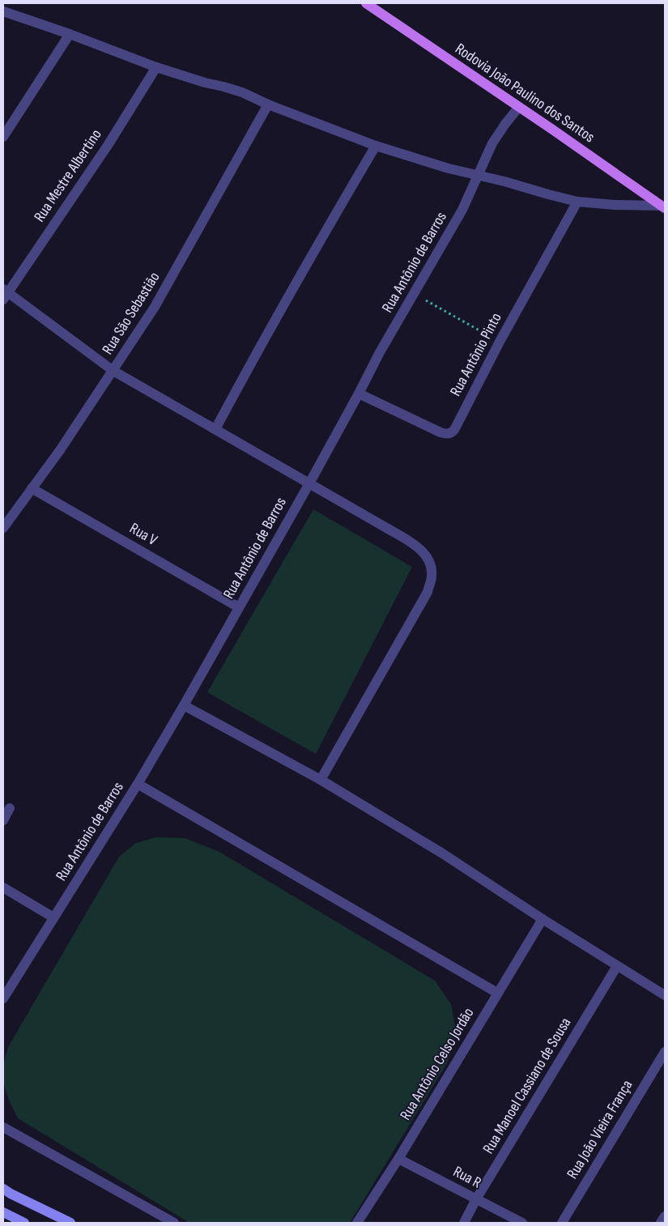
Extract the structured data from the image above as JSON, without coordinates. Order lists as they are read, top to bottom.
{
  "streets": {
    "main road": ["Rodovia João Paulino dos Santos"],
    "street": [
      "Rua Mestre Albertino",
      "Rua Antônio de Barros",
      "Rua São Sebastião",
      "Rua Antônio Pinto",
      "Rua V",
      "Rua Antônio Celso Jordão",
      "Rua Manoel Cassiano de Sousa",
      "Rua João Vieira França",
      "Rua R"
    ]
  },
  "crossings": [
    ["Rodovia João Paulino dos Santos", "Rua Antônio de Barros"],
    ["Rua Antônio de Barros", "Rua Antônio Pinto"],
    ["Rua Antônio de Barros", "Rua V"],
    ["Rua São Sebastião", "Rua V"],
    ["Rua Antônio Celso Jordão", "Rua R"],
    ["Rua Manoel Cassiano de Sousa", "Rua R"]
  ]
}
